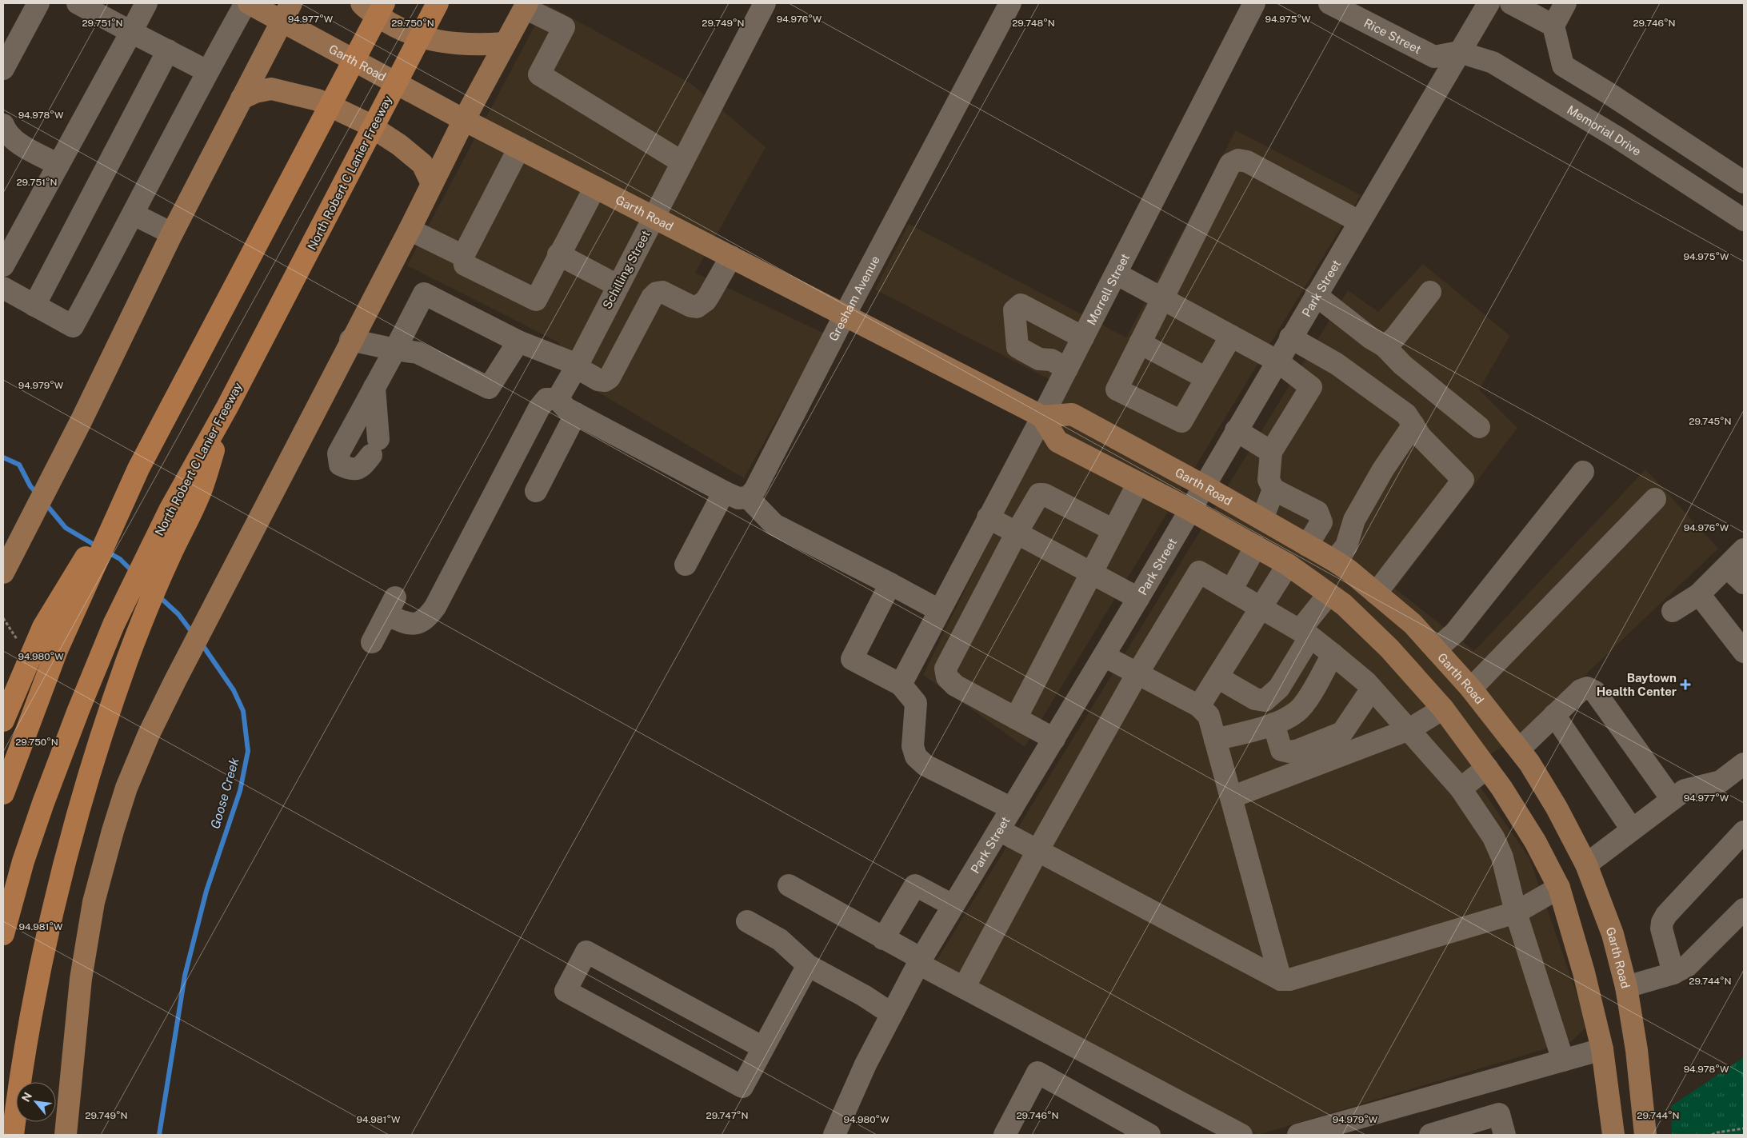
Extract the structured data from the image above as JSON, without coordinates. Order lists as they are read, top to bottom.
{
  "streets": {
    "highway": ["North Robert C Lanier Freeway"],
    "main road": ["Garth Road"],
    "street": [
      "Rice Street",
      "Memorial Drive",
      "Schilling Street",
      "Park Street",
      "Morrell Street",
      "Gresham Avenue"
    ]
  },
  "crossings": [
    ["Rice Street", "Memorial Drive"],
    ["Rice Street", "Park Street"],
    ["Garth Road", "Schilling Street"],
    ["Garth Road", "Park Street"],
    ["Garth Road", "Morrell Street"],
    ["Garth Road", "Gresham Avenue"],
    ["Memorial Drive", "Park Street"]
  ],
  "water": ["Goose Creek"],
  "places": {
    "health": ["Baytown Health Center"]
  },
  "north": "top left",
  "coordinates": [
    "94.977°W",
    "94.976°W",
    "94.975°W",
    "29.751°N",
    "29.750°N",
    "29.749°N",
    "29.748°N",
    "29.746°N",
    "94.978°W",
    "94.979°W",
    "29.745°N",
    "94.980°W",
    "94.981°W",
    "29.744°N",
    "29.747°N"
  ]
}
